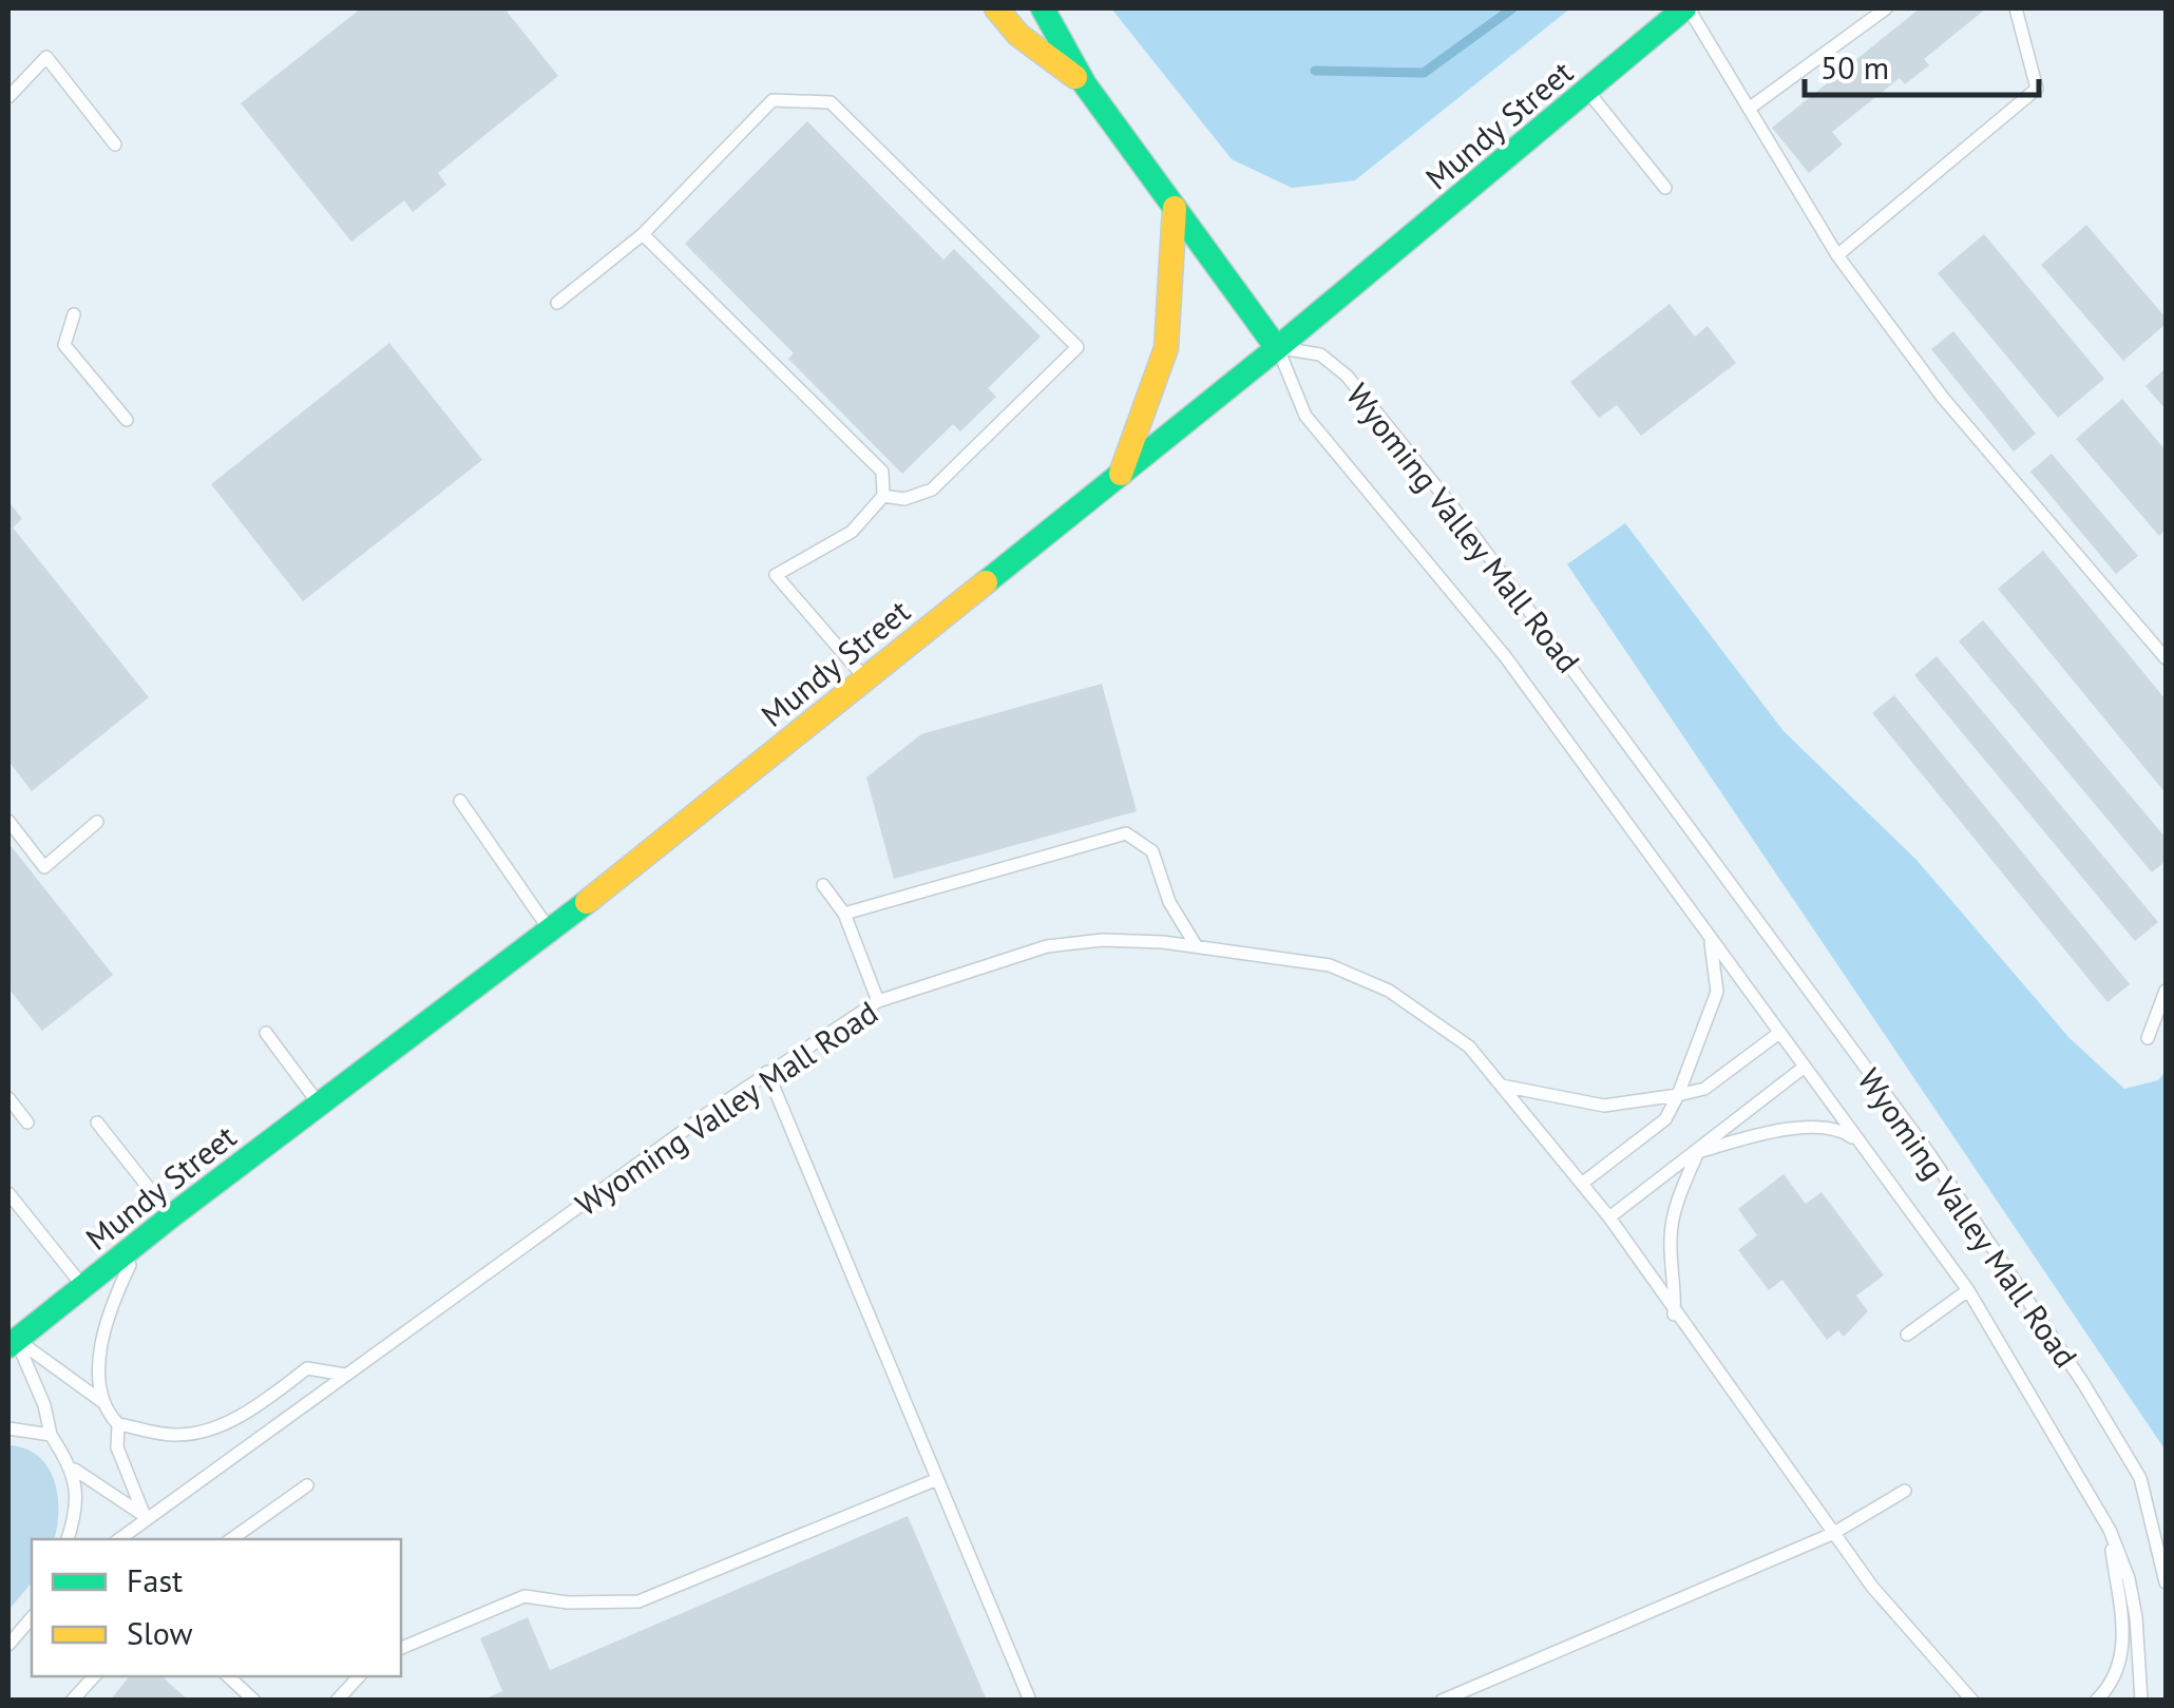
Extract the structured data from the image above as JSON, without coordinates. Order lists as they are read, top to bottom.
{
  "streets": {
    "main road": ["Mundy Street"],
    "lane": ["Wyoming Valley Mall Road"]
  },
  "crossings": [
    ["Mundy Street", "Wyoming Valley Mall Road"]
  ],
  "legend": ["Fast", "Slow"],
  "scale_bar": "50 m"
}
